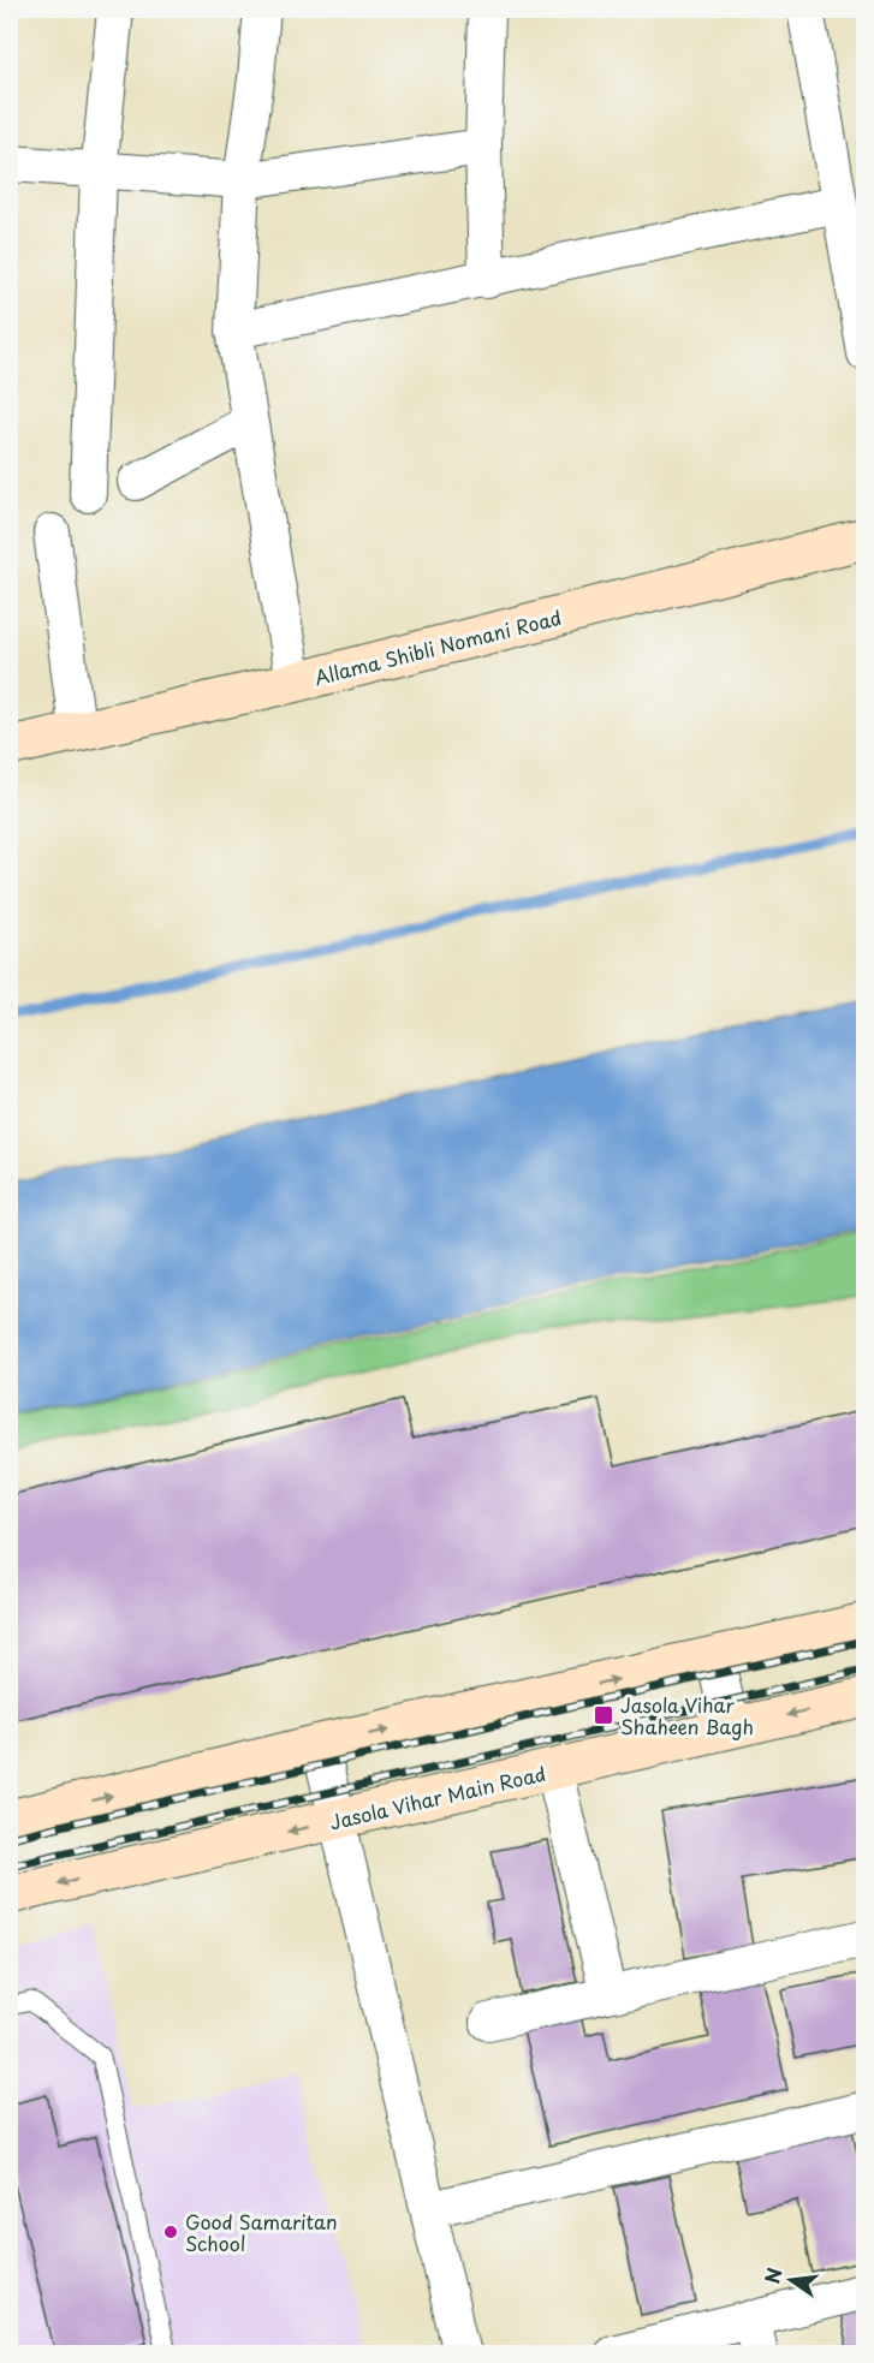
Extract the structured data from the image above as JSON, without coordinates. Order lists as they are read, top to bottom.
{
  "streets": {
    "street": ["Allama Shibli Nomani Road", "Jasola Vihar Main Road"]
  },
  "places": {
    "transit": ["Jasola Vihar Shaheen Bagh"],
    "other": ["Good Samaritan School"]
  },
  "north": "left"
}
